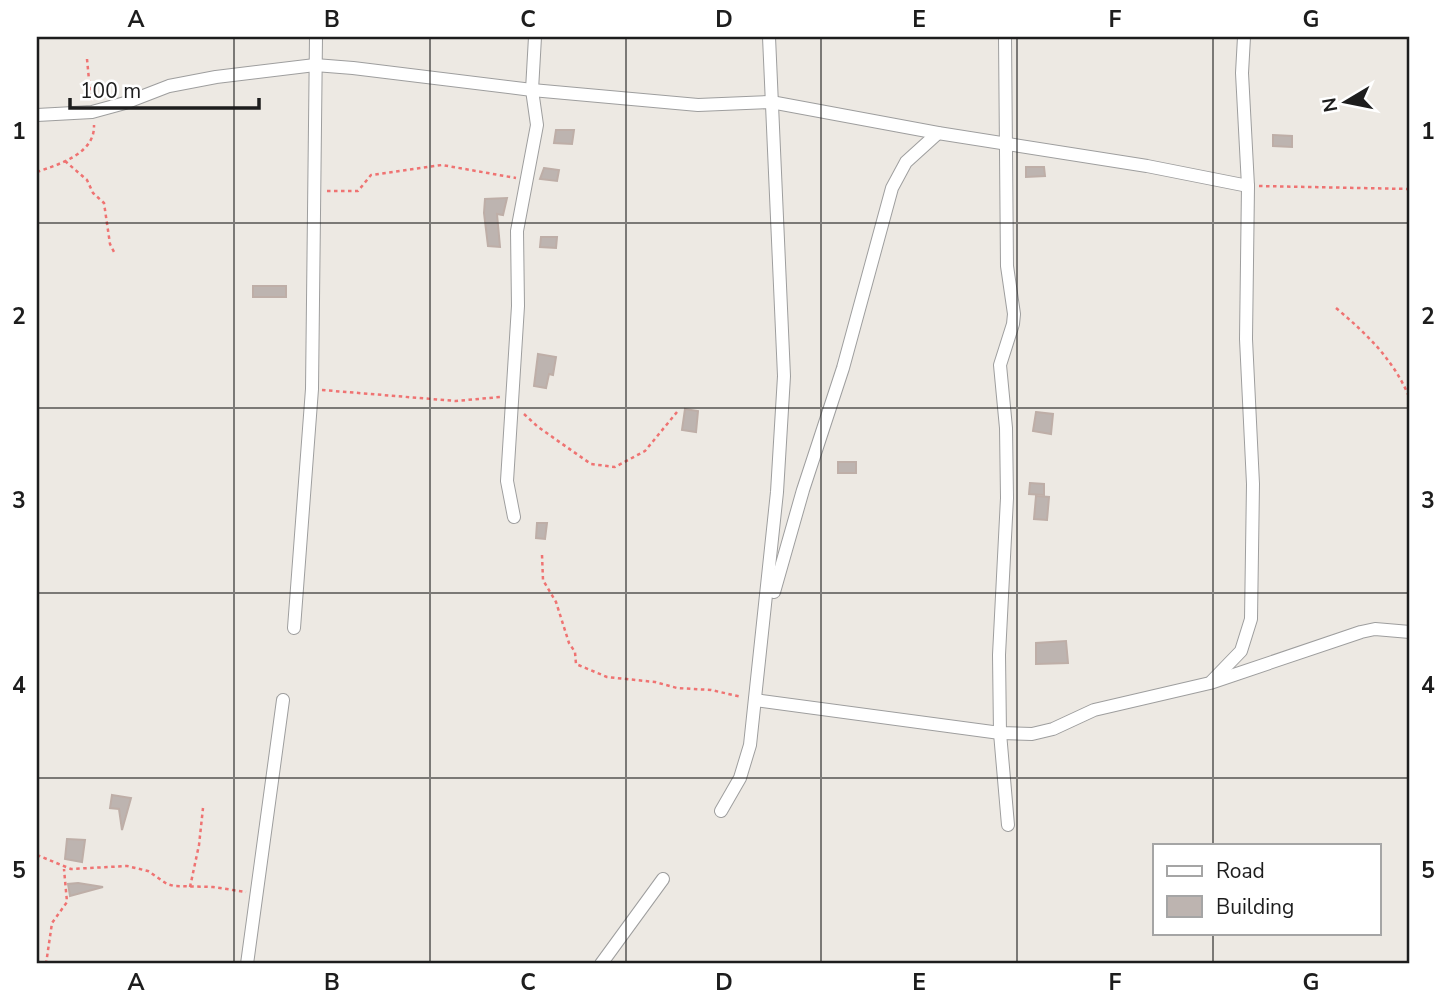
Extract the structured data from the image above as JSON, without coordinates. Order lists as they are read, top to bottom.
{
  "legend": ["Road", "Building"],
  "scale_bar": "100 m",
  "north": "left",
  "grid": {
    "columns": [
      "A",
      "B",
      "C",
      "D",
      "E",
      "F",
      "G"
    ],
    "rows": [
      "1",
      "2",
      "3",
      "4",
      "5"
    ]
  }
}
